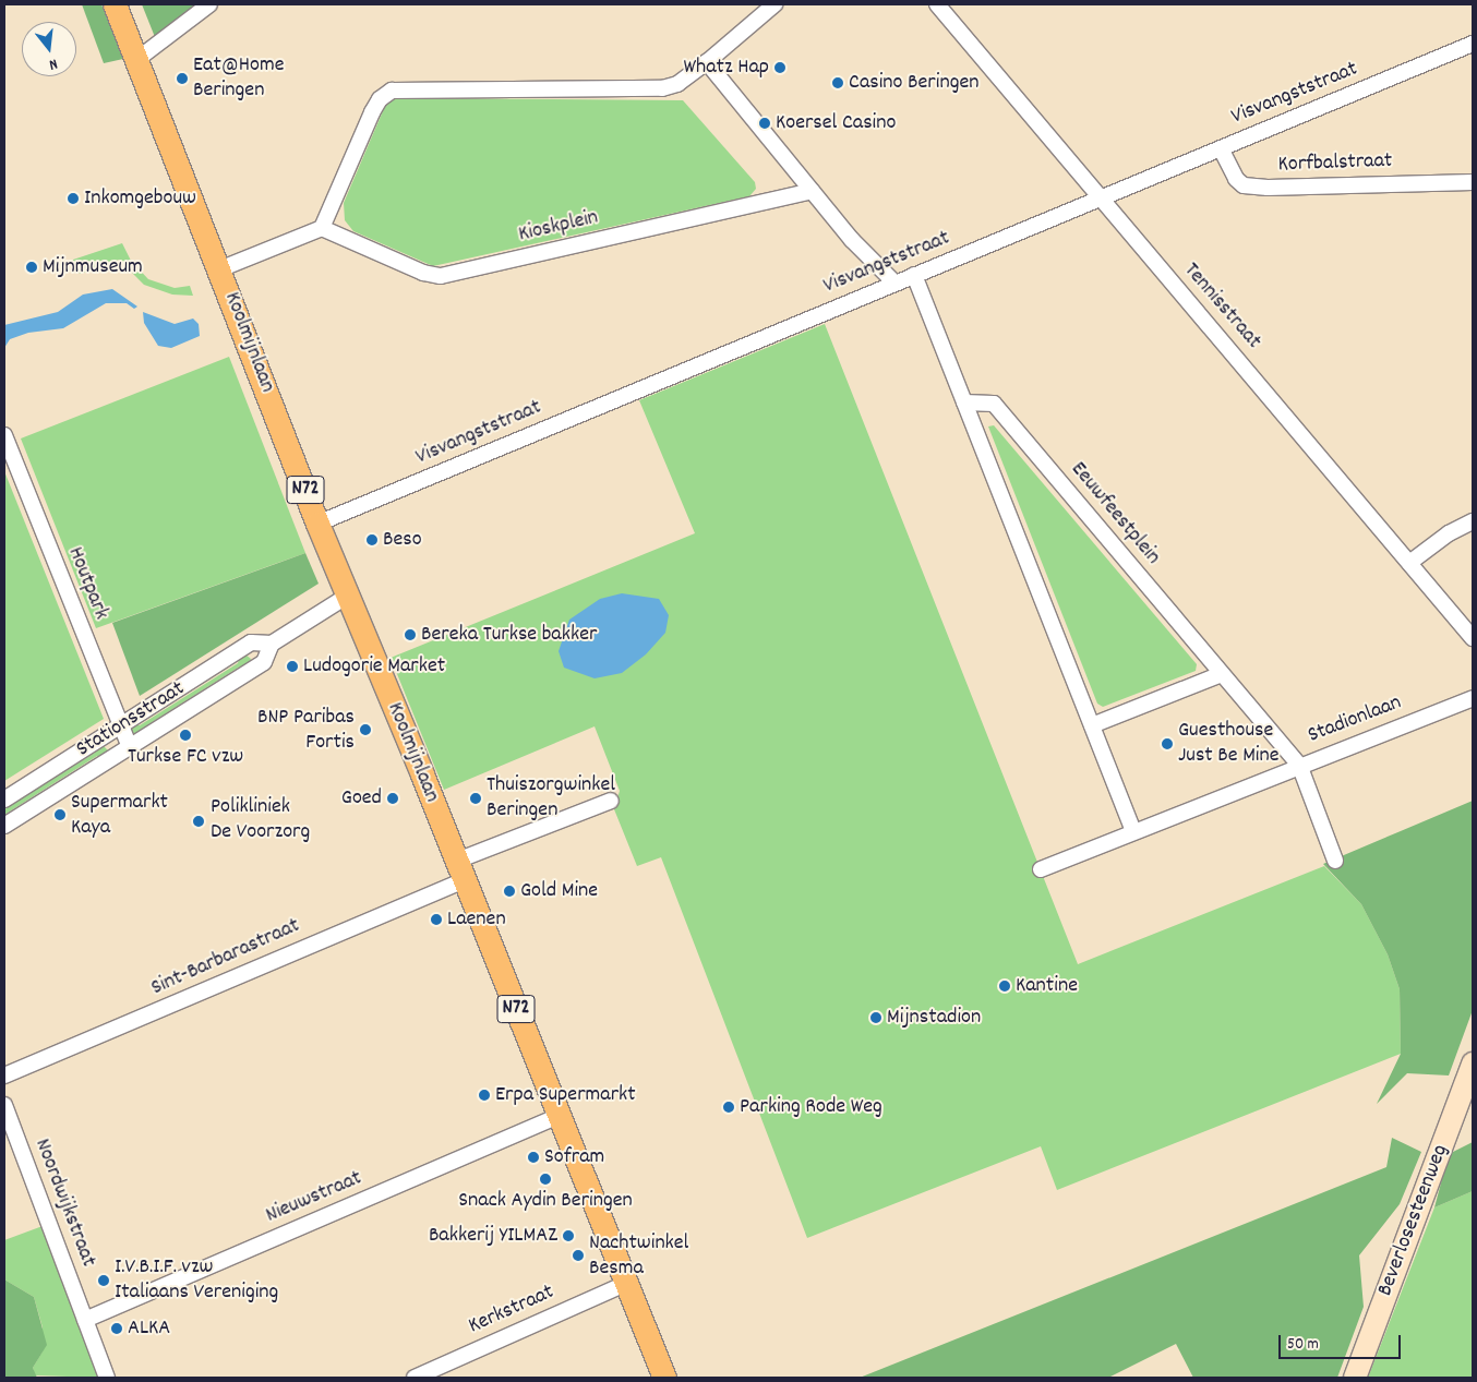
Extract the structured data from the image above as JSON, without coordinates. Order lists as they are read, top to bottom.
{
  "streets": {
    "main road": ["Koolmijnlaan", "N72"],
    "street": [
      "Visvangststraat",
      "Korfbalstraat",
      "Kioskplein",
      "Tennisstraat",
      "Eeuwfeestplein",
      "Houtpark",
      "Stationsstraat",
      "Stadionlaan",
      "Sint-Barbarastraat",
      "Nieuwstraat",
      "Noordwijkstraat",
      "Beverlosesteenweg",
      "Kerkstraat"
    ]
  },
  "crossings": [
    ["Visvangststraat", "Korfbalstraat"],
    ["Visvangststraat", "Tennisstraat"],
    ["Visvangststraat", "Koolmijnlaan"],
    ["Koolmijnlaan", "Stationsstraat"],
    ["Koolmijnlaan", "Sint-Barbarastraat"],
    ["Koolmijnlaan", "Nieuwstraat"],
    ["Koolmijnlaan", "Kerkstraat"],
    ["Eeuwfeestplein", "Stadionlaan"],
    ["Houtpark", "Stationsstraat"],
    ["Nieuwstraat", "Noordwijkstraat"]
  ],
  "places": [
    "Whatz Hap",
    "Eat@Home Beringen",
    "Casino Beringen",
    "Koersel Casino",
    "Inkomgebouw",
    "Mijnmuseum",
    "Beso",
    "Bereka Turkse bakker",
    "Ludogorie Market",
    "BNP Paribas Fortis",
    "Turkse FC vzw",
    "Guesthouse Just Be Mine",
    "Goed",
    "Thuiszorgwinkel Beringen",
    "Supermarkt Kaya",
    "Polikliniek De Voorzorg",
    "Gold Mine",
    "Laenen",
    "Kantine",
    "Mijnstadion",
    "Erpa Supermarkt",
    "Parking Rode Weg",
    "Sofram",
    "Snack Aydin Beringen",
    "Bakkerij YILMAZ",
    "Nachtwinkel Besma",
    "I.V.B.I.F. vzw Italiaans Vereniging",
    "ALKA"
  ],
  "scale_bar": "50 m",
  "north": "bottom"
}
